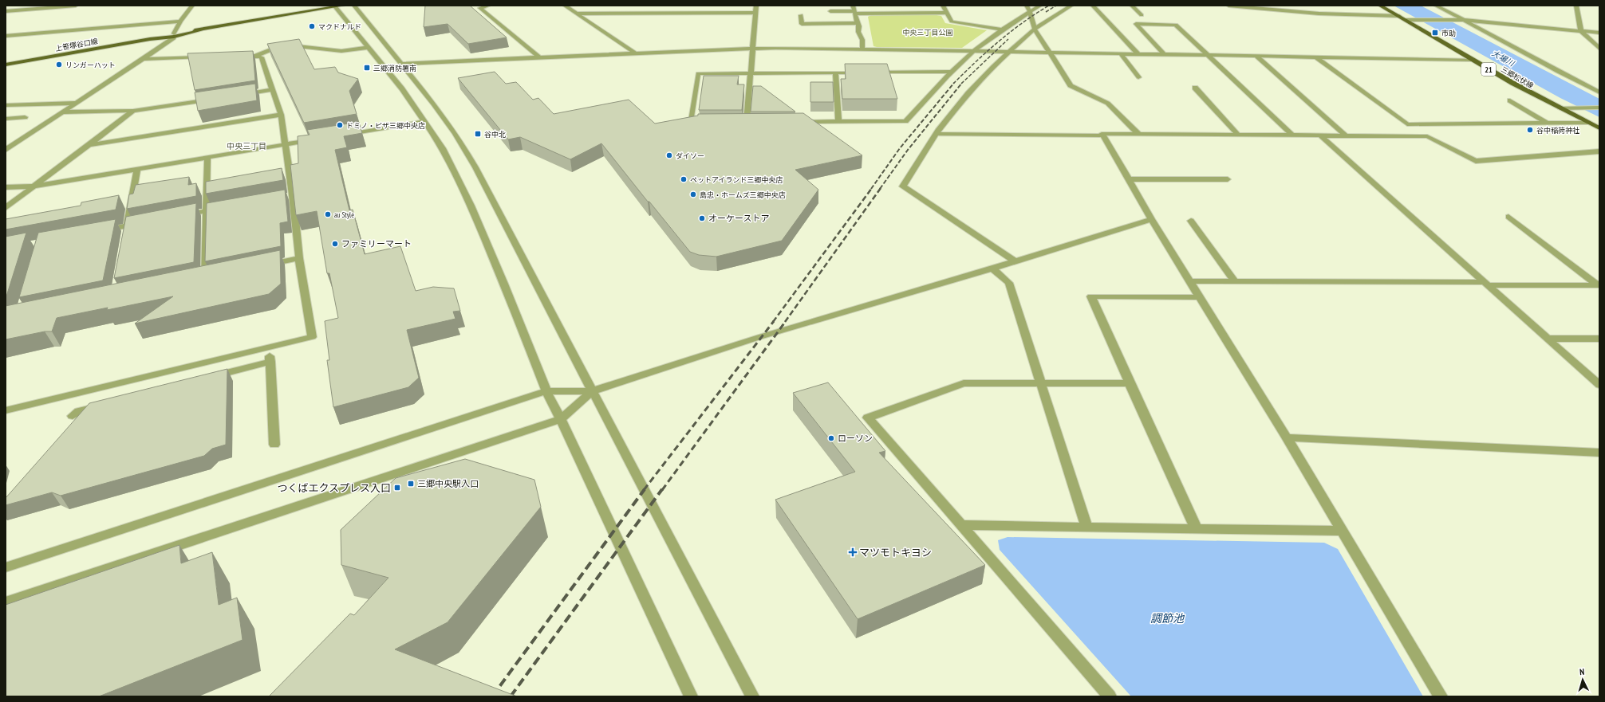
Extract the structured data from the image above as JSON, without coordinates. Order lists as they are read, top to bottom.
{
  "streets": {
    "main road": ["上笹塚谷口線", "21", "三郷松伏線"]
  },
  "districts": ["中央三丁目"],
  "water": ["大場川", "調節池"],
  "parks": ["中央三丁目公園"],
  "places": {
    "other": [
      "マクドナルド",
      "リンガーハット",
      "ドミノ・ピザ三郷中央店",
      "谷中稲荷神社",
      "ダイソー",
      "ペットアイランド三郷中央店",
      "島忠・ホームズ三郷中央店",
      "au Style",
      "オーケーストア",
      "ファミリーマート",
      "ローソン"
    ],
    "transit": [
      "市助",
      "三郷消防署南",
      "谷中北",
      "三郷中央駅入口",
      "つくばエクスプレス入口"
    ],
    "health": ["マツモトキヨシ"]
  },
  "north": "top"
}
